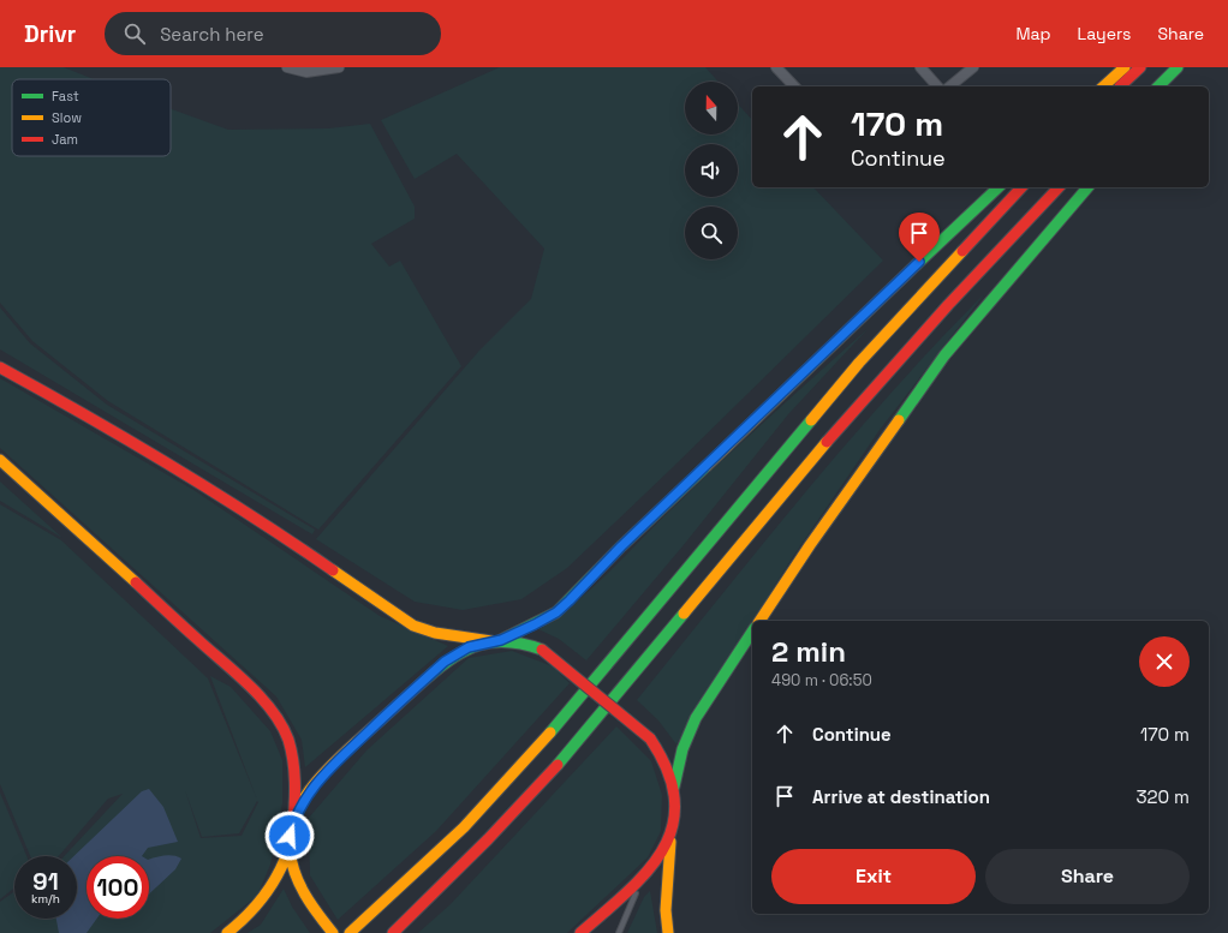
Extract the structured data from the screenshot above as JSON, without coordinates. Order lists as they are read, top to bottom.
{
  "legend": ["Fast", "Slow", "Jam"],
  "north": "top",
  "page": {
    "header": "Drivr",
    "search": "Search here",
    "nav": ["Map", "Layers", "Share"],
    "turn": ["170 m", "Continue"],
    "heading": ["2 min", "490 m · 06:50"],
    "list": [
      {
        "name": "Continue",
        "value": "170 m"
      },
      {
        "name": "Arrive at destination",
        "value": "320 m"
      }
    ],
    "buttons": ["Exit", "Share"],
    "speed": "91 km/h",
    "limit": "100"
  }
}
